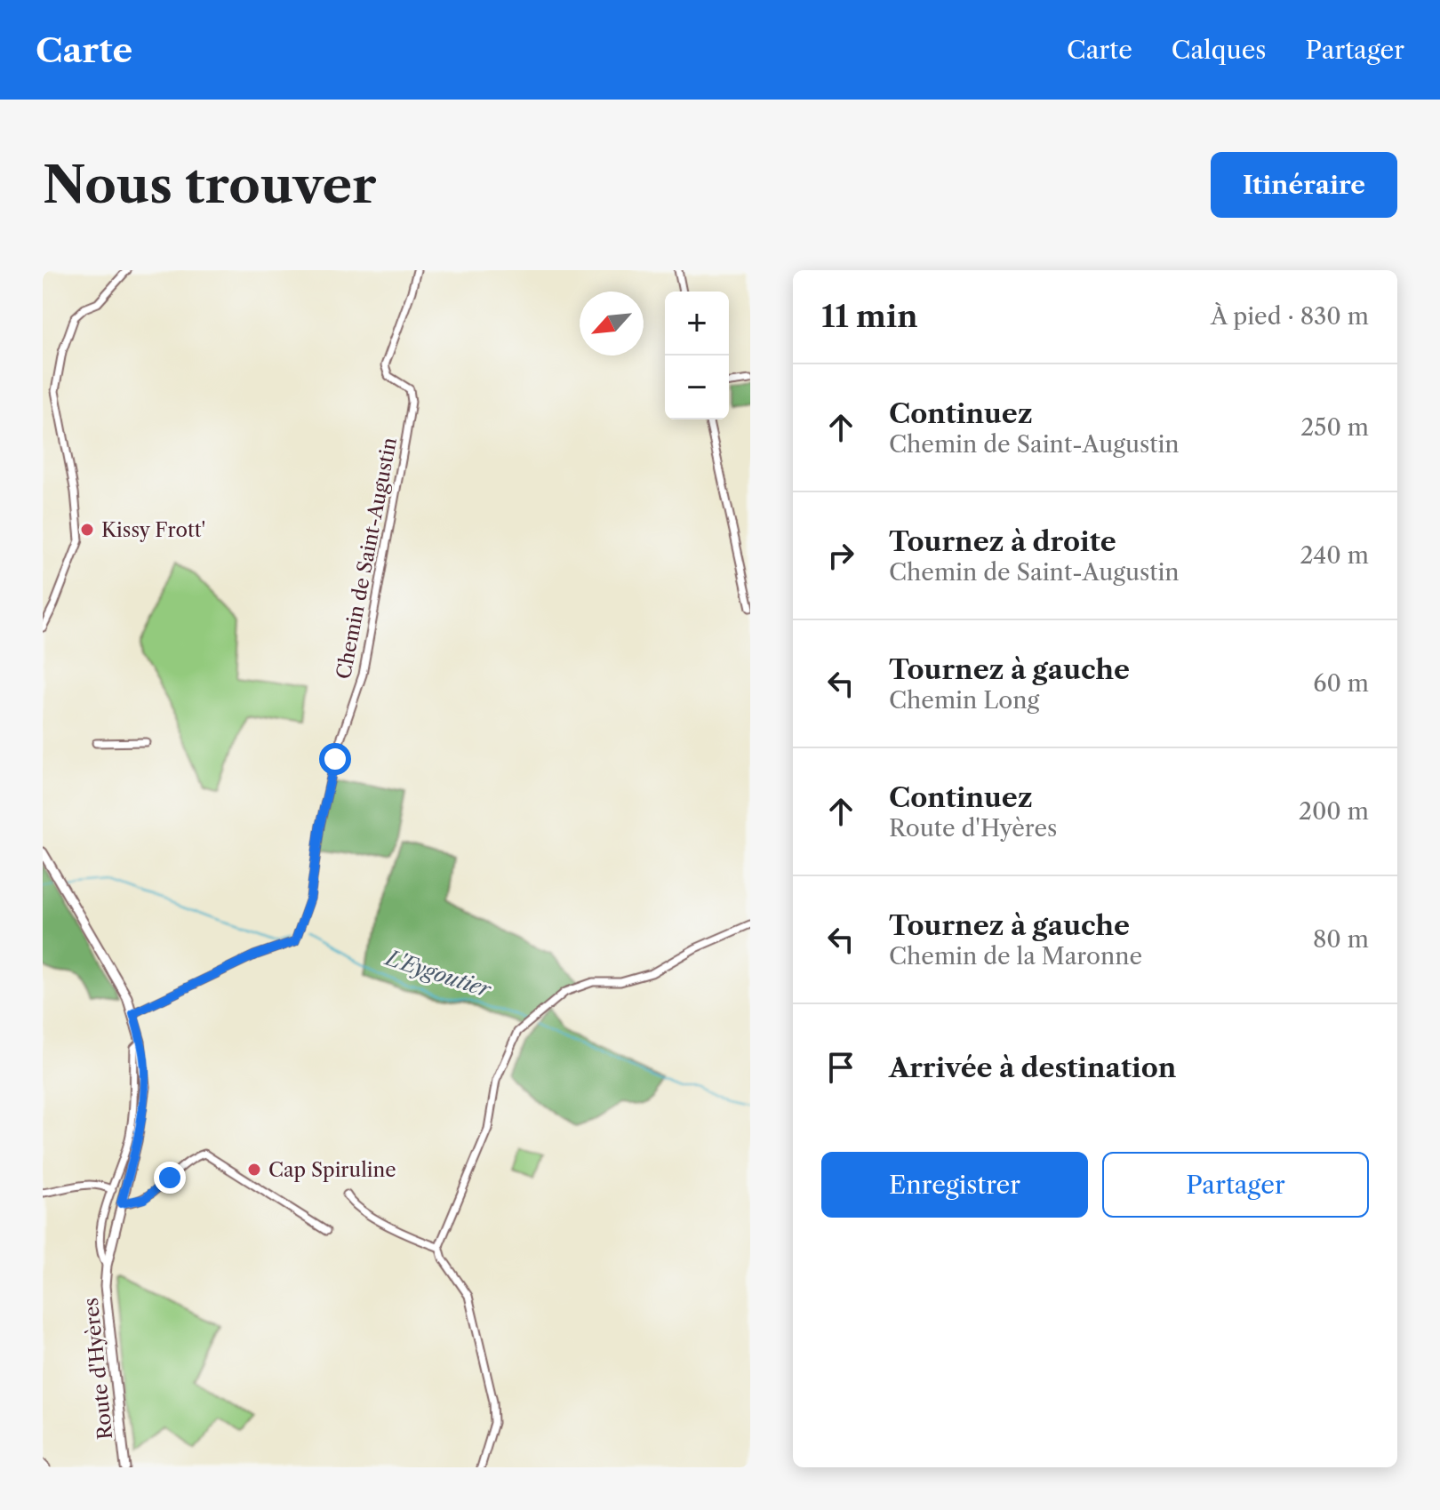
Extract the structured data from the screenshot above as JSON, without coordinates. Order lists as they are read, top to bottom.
{
  "streets": {
    "main road": ["Route d'Hyères"],
    "street": ["Chemin de Saint-Augustin"]
  },
  "crossings": [
    ["Chemin de Saint-Augustin", "Route d'Hyères"]
  ],
  "water": ["L'Eygoutier"],
  "places": ["Kissy Frott'", "Cap Spiruline"],
  "north": "bottom left",
  "page": {
    "header": "Carte",
    "nav": ["Carte", "Calques", "Partager"],
    "buttons": [
      "Itinéraire",
      ["Enregistrer", "Partager"]
    ],
    "title": "Nous trouver",
    "heading": ["11 min", "À pied · 830 m"],
    "map_buttons": ["+", "−"],
    "list": [
      ["Continuez", "Chemin de Saint-Augustin", "250 m"],
      ["Tournez à droite", "Chemin de Saint-Augustin", "240 m"],
      ["Tournez à gauche", "Chemin Long", "60 m"],
      ["Continuez", "Route d'Hyères", "200 m"],
      ["Tournez à gauche", "Chemin de la Maronne", "80 m"],
      "Arrivée à destination"
    ]
  }
}
